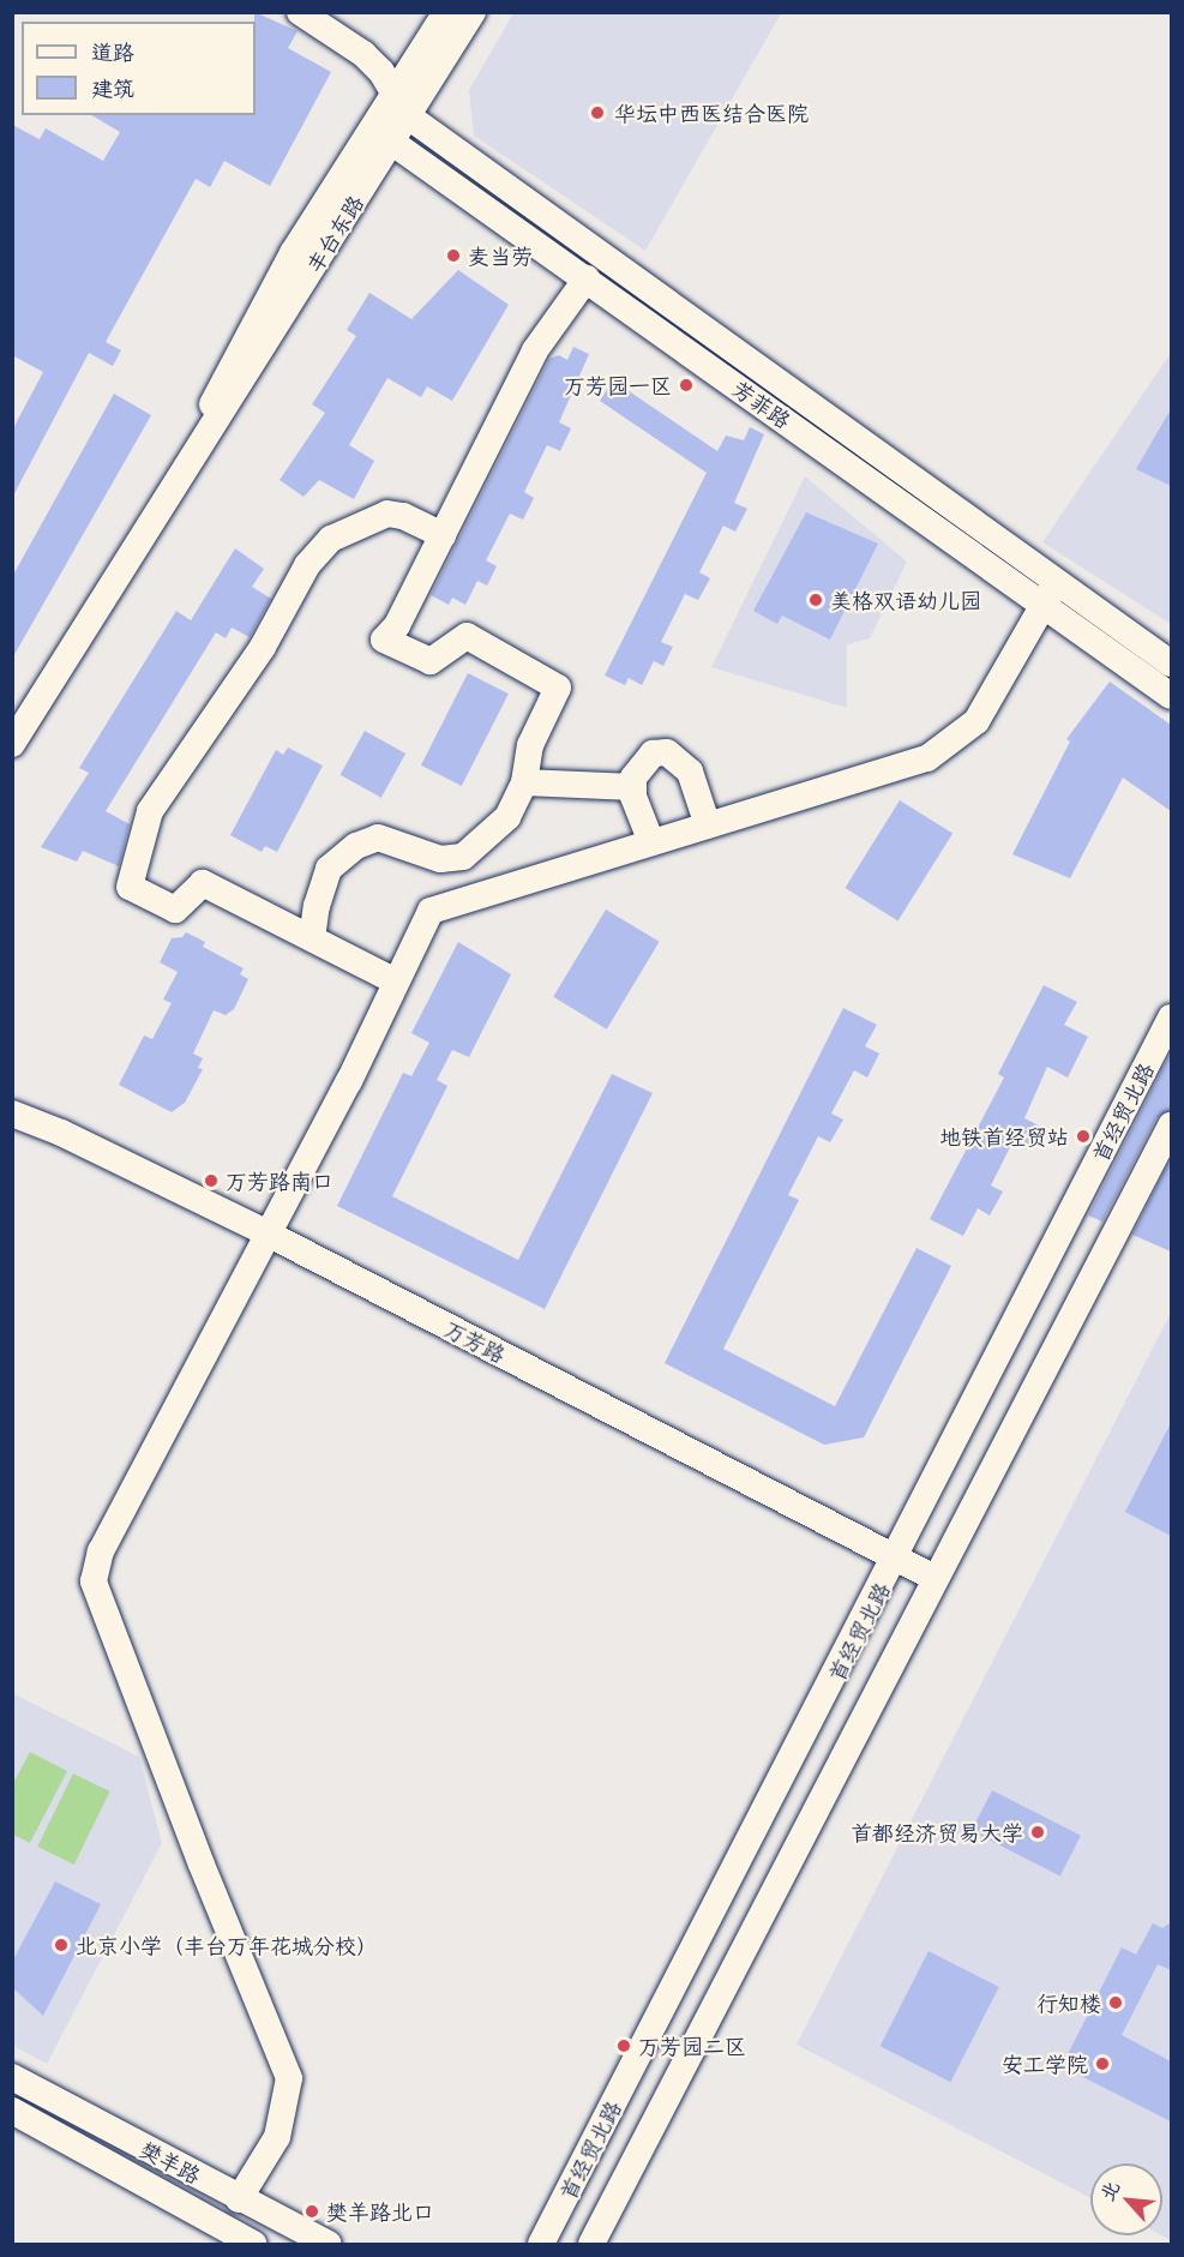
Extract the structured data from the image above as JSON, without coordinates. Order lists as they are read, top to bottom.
{
  "streets": {
    "street": [
      "丰台东路",
      "芳菲路",
      "首经贸北路",
      "万芳路",
      "樊羊路"
    ]
  },
  "crossings": [
    ["丰台东路", "芳菲路"],
    ["首经贸北路", "万芳路"]
  ],
  "places": [
    "华坛中西医结合医院",
    "麦当劳",
    "万芳园一区",
    "美格双语幼儿园",
    "地铁首经贸站",
    "万芳路南口",
    "首都经济贸易大学",
    "北京小学（丰台万年花城分校）",
    "行知楼",
    "万芳园二区",
    "安工学院",
    "樊羊路北口"
  ],
  "legend": ["道路", "建筑"],
  "north": "top left"
}
